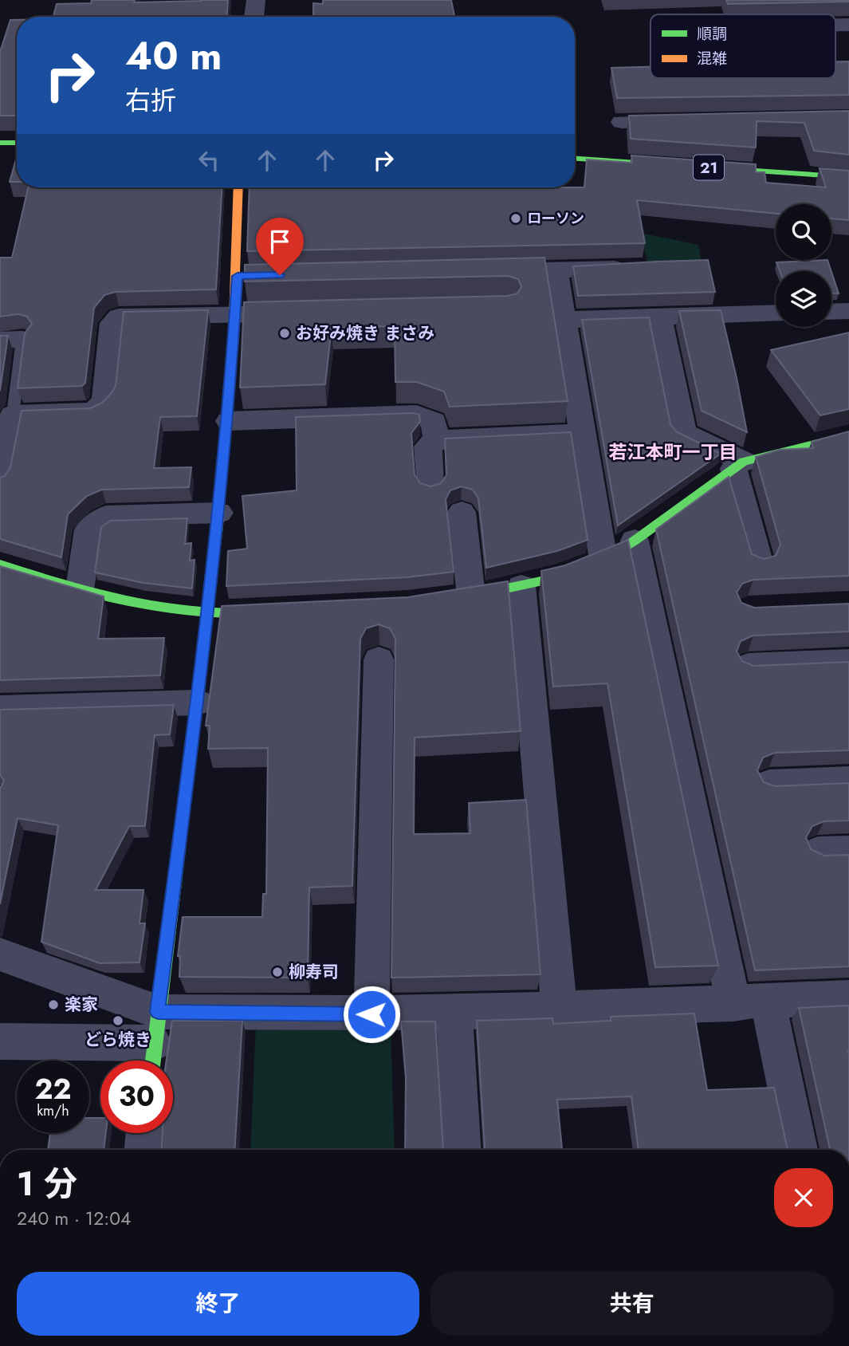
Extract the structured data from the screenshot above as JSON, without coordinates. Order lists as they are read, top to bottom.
{
  "streets": {
    "street": ["21"]
  },
  "districts": ["若江本町一丁目"],
  "places": [
    "ローソン",
    "お好み焼き まさみ",
    "柳寿司",
    "楽家",
    "どら焼き"
  ],
  "legend": ["順調", "混雑"],
  "page": {
    "turn": ["40 m", "右折"],
    "speed": "22 km/h",
    "limit": "30",
    "heading": ["1 分", "240 m · 12:04"],
    "buttons": ["終了", "共有"]
  }
}
